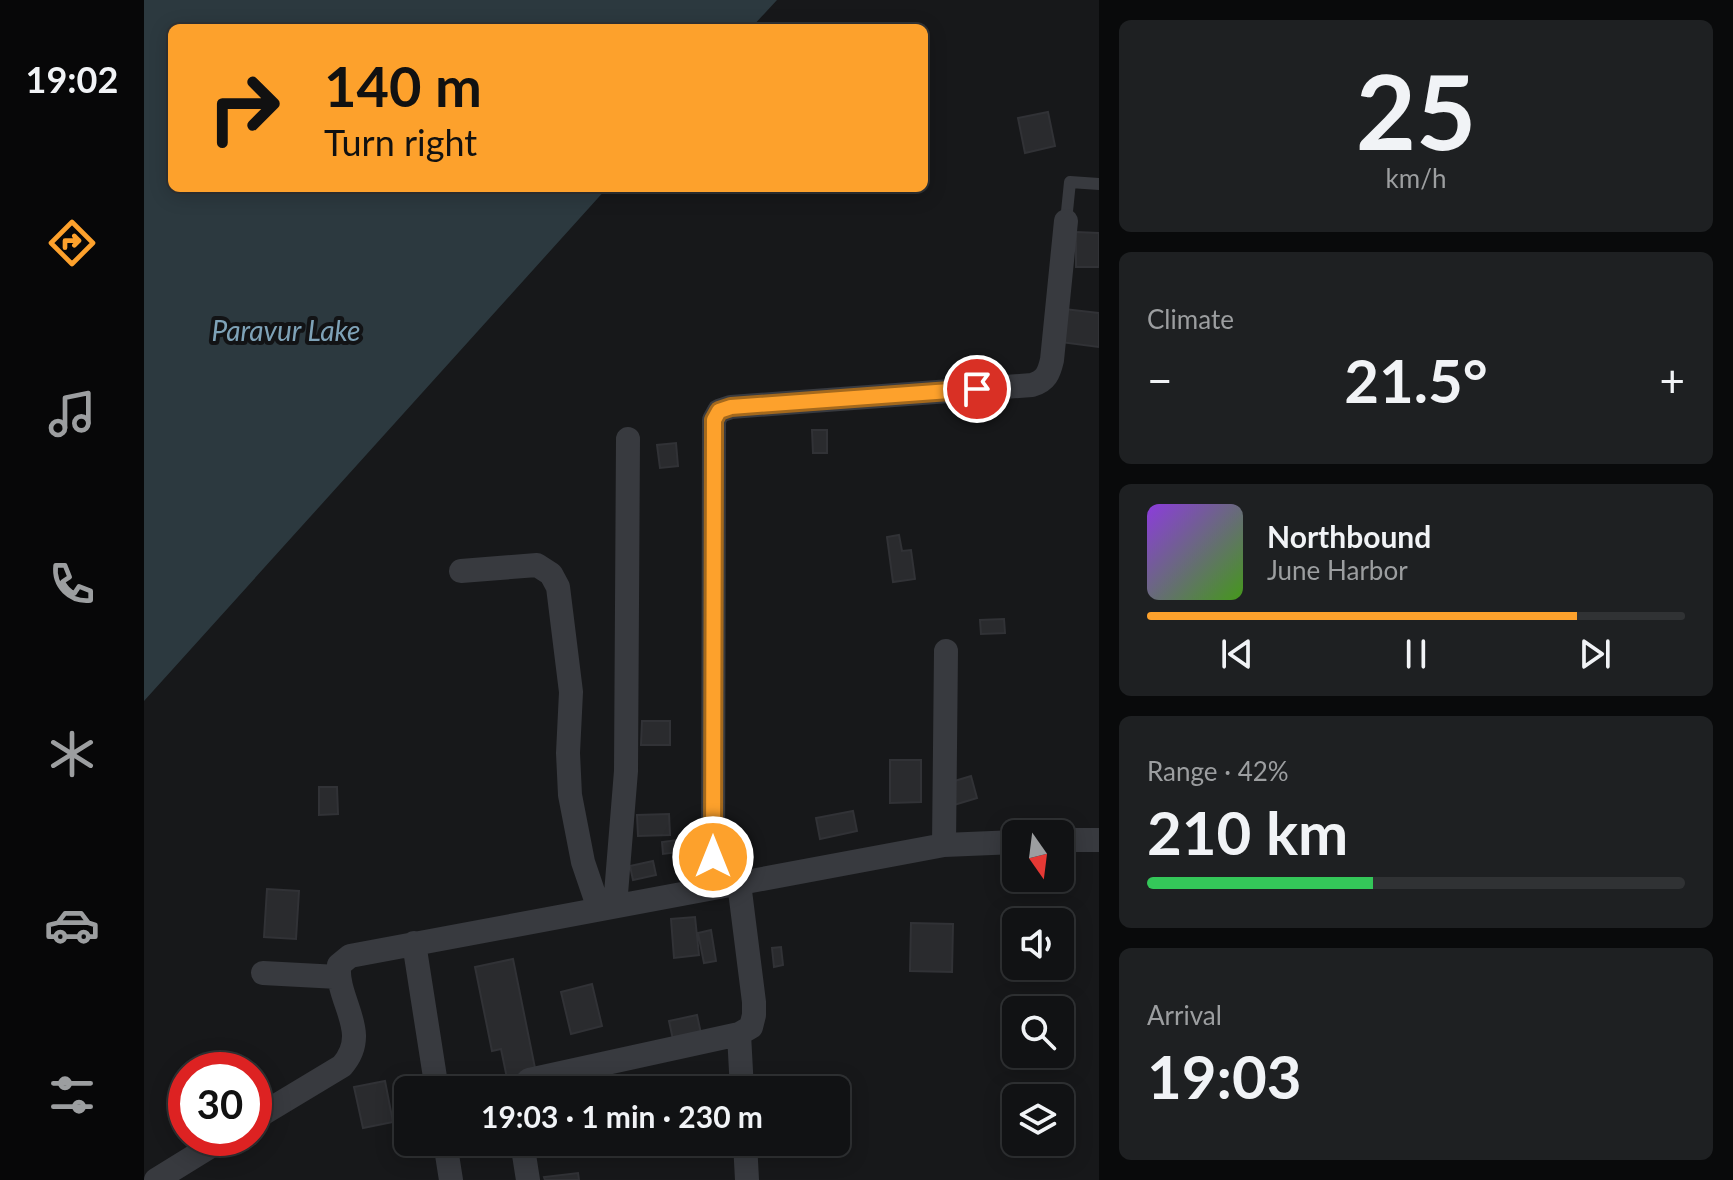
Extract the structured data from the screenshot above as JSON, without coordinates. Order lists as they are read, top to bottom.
{
  "water": ["Paravur Lake"],
  "north": "bottom",
  "page": {
    "tabs": "19:02",
    "tile": [
      ["25", "km/h"],
      "Climate",
      ["Range · 42%", "210 km"],
      ["Arrival", "19:03"]
    ],
    "turn": ["140 m", "Turn right"],
    "heat": ["−", "21.5°", "+"],
    "song": ["Northbound", "June Harbor"],
    "limit": "30",
    "trip": "19:03 · 1 min · 230 m"
  }
}
